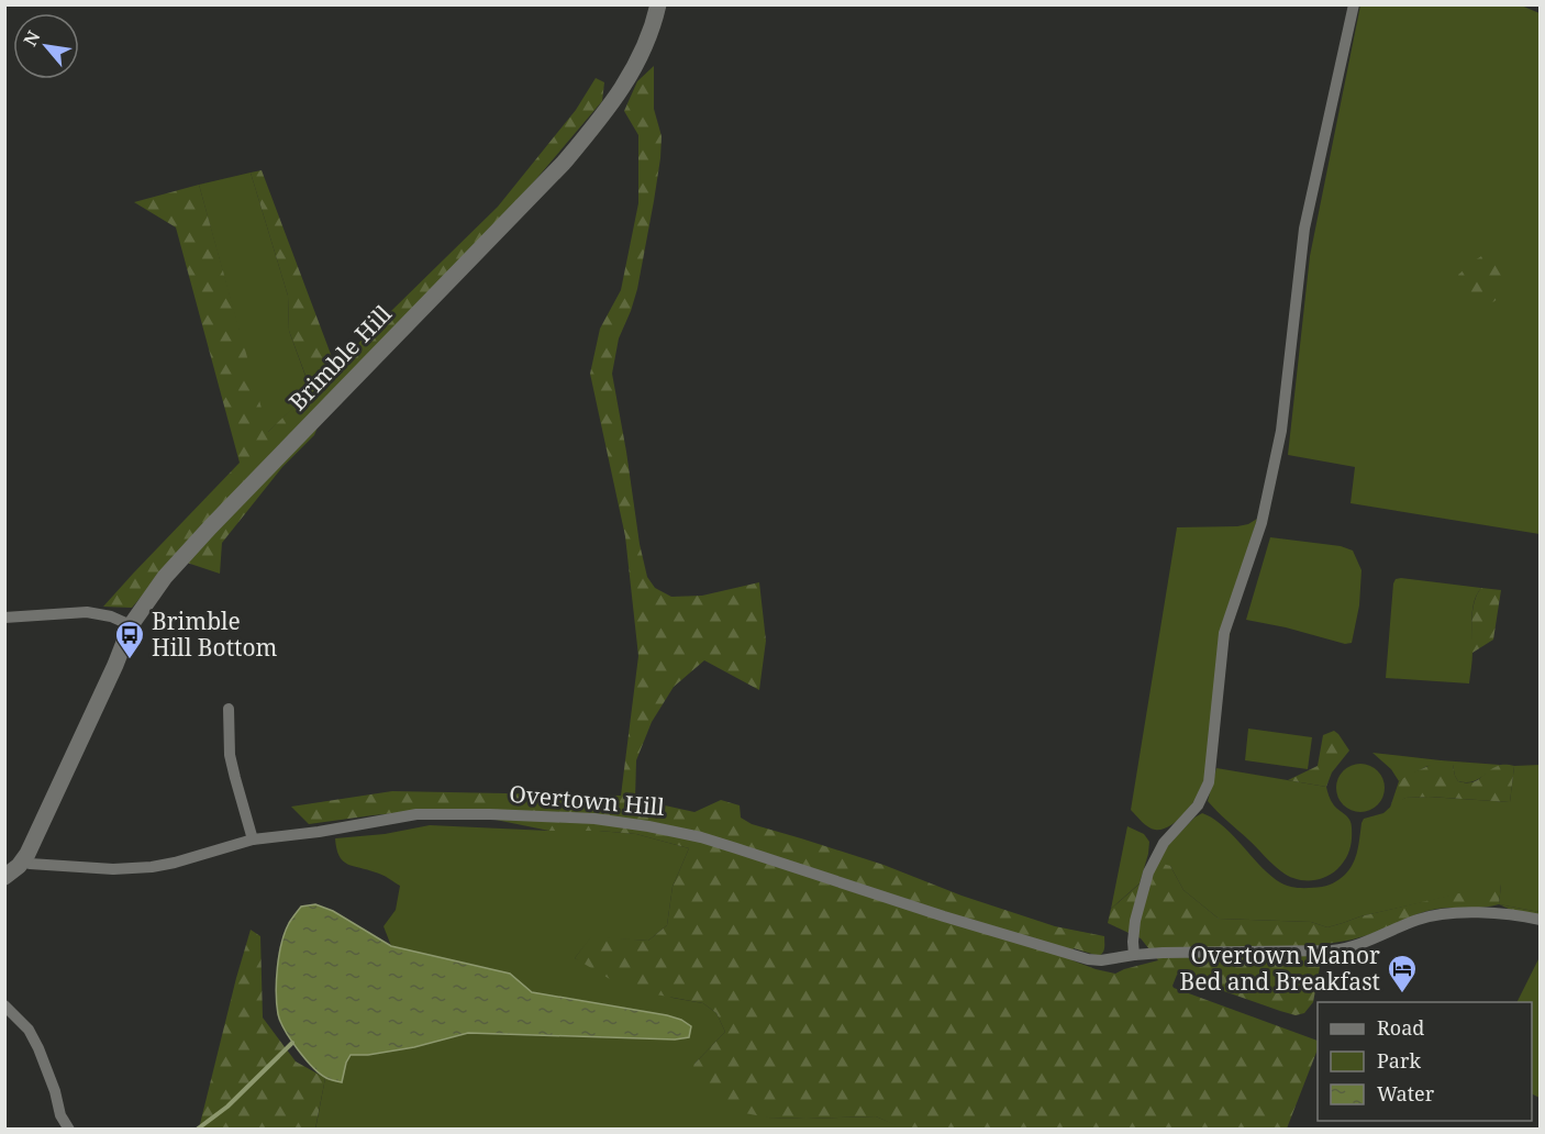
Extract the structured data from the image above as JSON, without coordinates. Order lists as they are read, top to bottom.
{
  "streets": {
    "main road": ["Brimble Hill"],
    "street": ["Overtown Hill"]
  },
  "crossings": [
    ["Brimble Hill", "Overtown Hill"]
  ],
  "places": {
    "bus stop": ["Brimble Hill Bottom"],
    "hotel": ["Overtown Manor Bed and Breakfast"]
  },
  "legend": ["Road", "Park", "Water"],
  "north": "top left"
}
